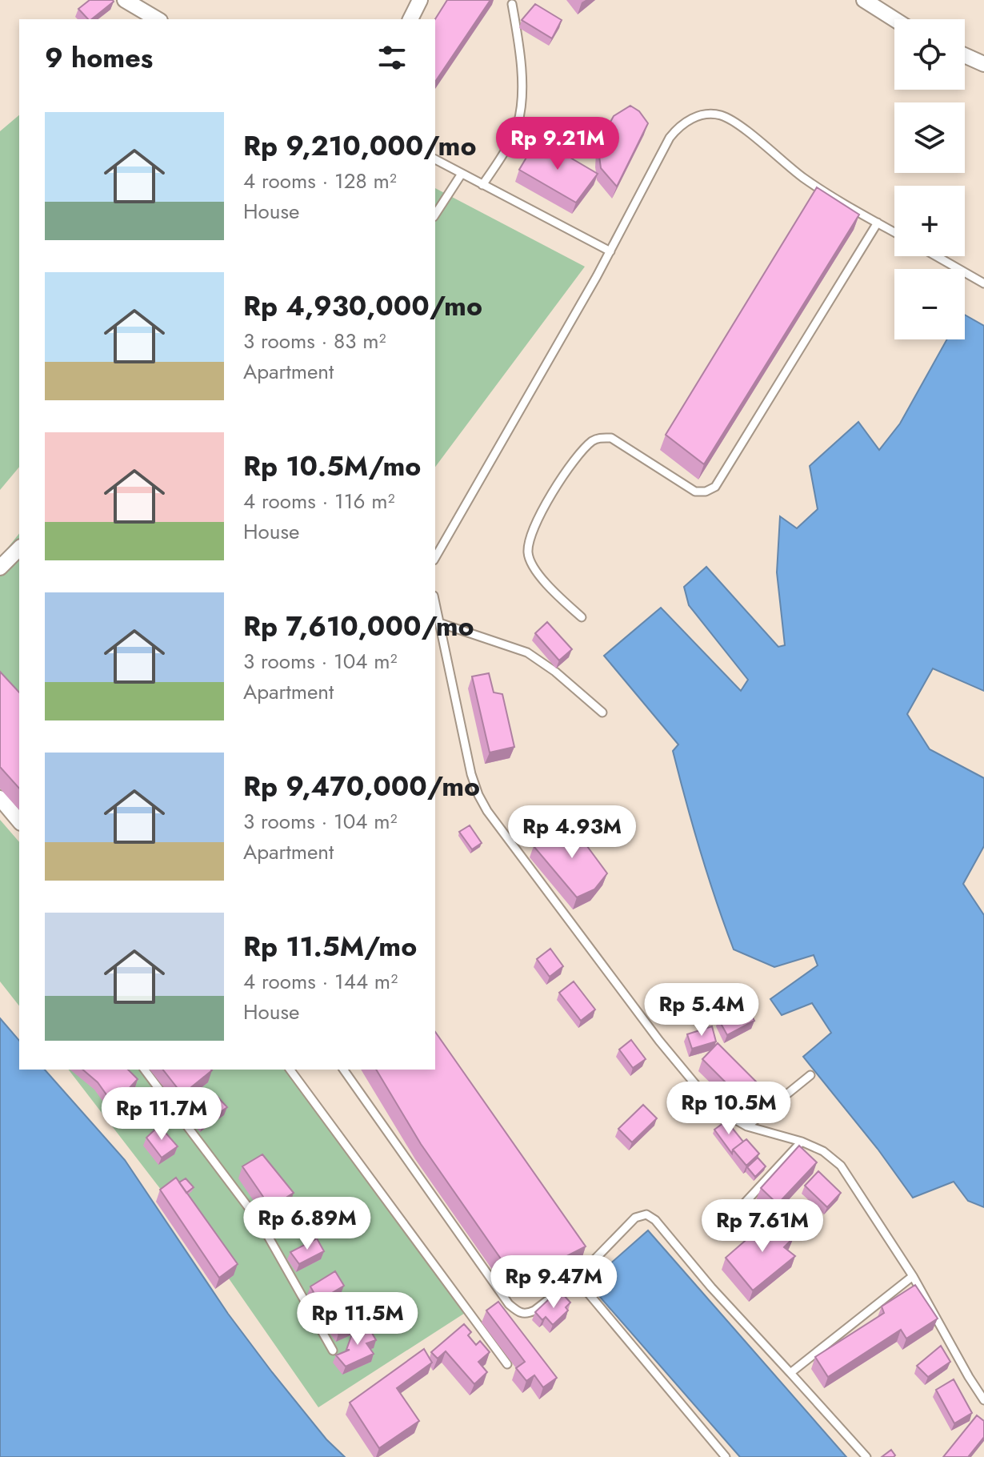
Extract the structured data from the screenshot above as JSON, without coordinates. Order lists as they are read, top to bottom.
{
  "page": {
    "map_buttons": ["+", "−"],
    "heading": "9 homes",
    "list": [
      {
        "name": "Rp 9,210,000/mo",
        "note": "4 rooms · 128 m² · House"
      },
      {
        "name": "Rp 4,930,000/mo",
        "note": "3 rooms · 83 m² · Apartment"
      },
      {
        "name": "Rp 10.5M/mo",
        "note": "4 rooms · 116 m² · House"
      },
      {
        "name": "Rp 7,610,000/mo",
        "note": "3 rooms · 104 m² · Apartment"
      },
      {
        "name": "Rp 9,470,000/mo",
        "note": "3 rooms · 104 m² · Apartment"
      },
      {
        "name": "Rp 11.5M/mo",
        "note": "4 rooms · 144 m² · House"
      }
    ],
    "price": [
      "Rp 9.21M",
      "Rp 4.93M",
      "Rp 5.4M",
      "Rp 10.5M",
      "Rp 11.7M",
      "Rp 6.89M",
      "Rp 7.61M",
      "Rp 9.47M",
      "Rp 11.5M"
    ]
  }
}
